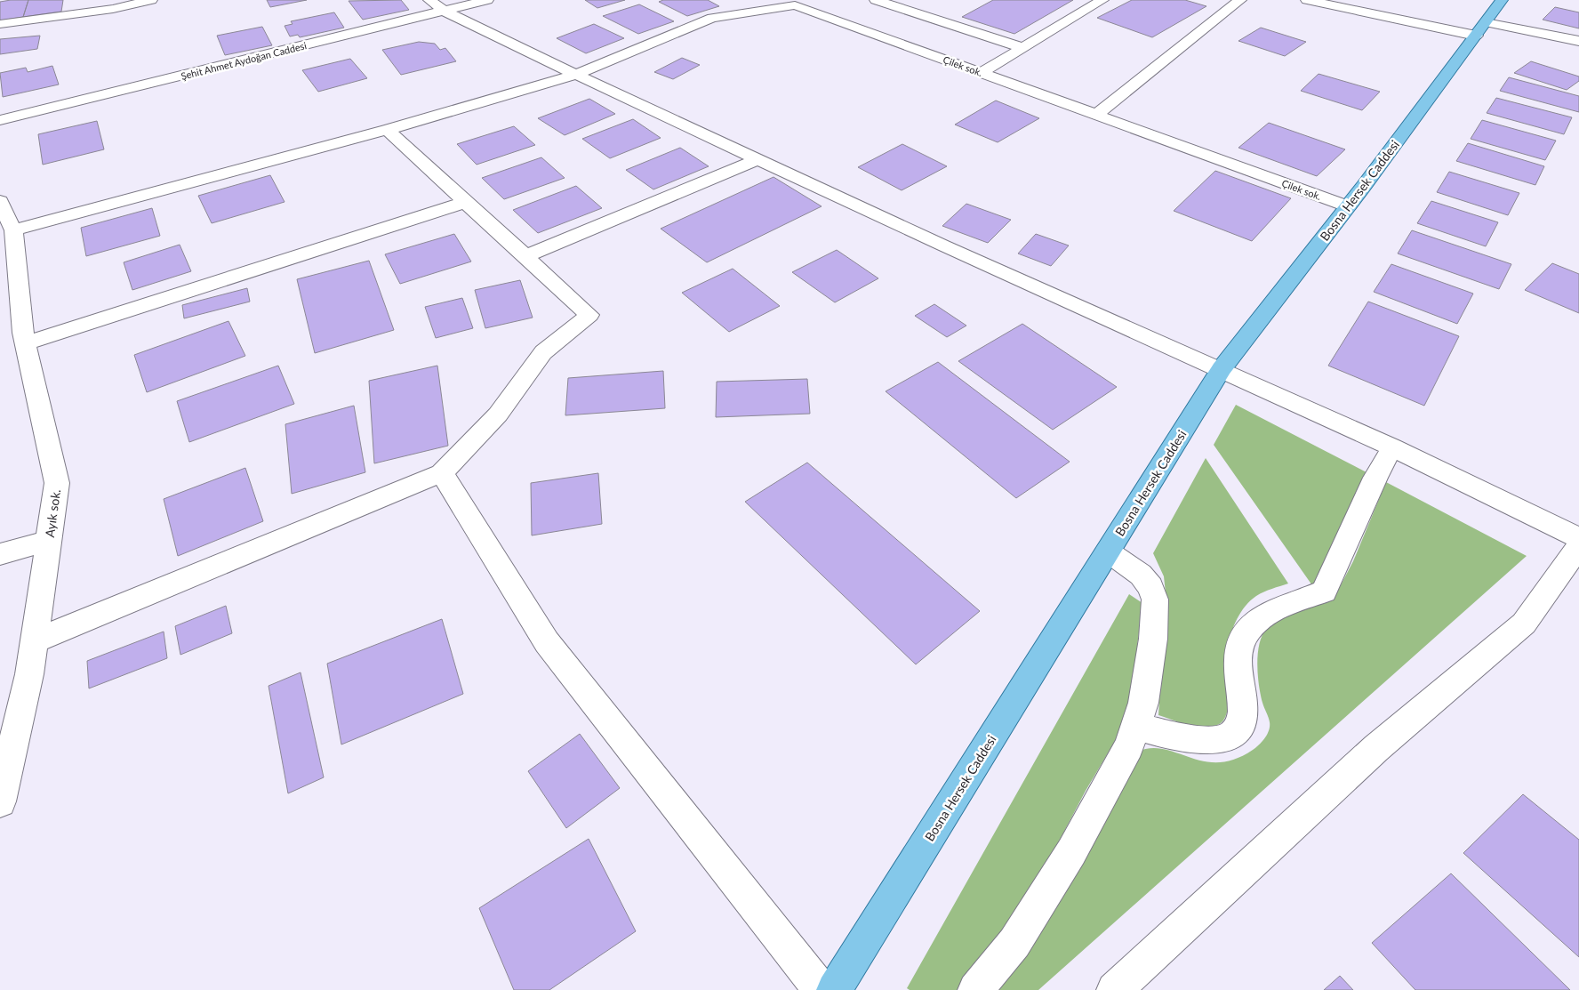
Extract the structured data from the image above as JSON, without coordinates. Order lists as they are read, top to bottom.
{
  "streets": {
    "main road": ["Bosna Hersek Caddesi"],
    "street": ["Şehit Ahmet Aydoğan Caddesi", "Çilek sok.", "Ayık sok."]
  },
  "crossings": [
    ["Çilek sok.", "Bosna Hersek Caddesi"],
    ["Çilek sok.", "Ayık sok."]
  ]
}
